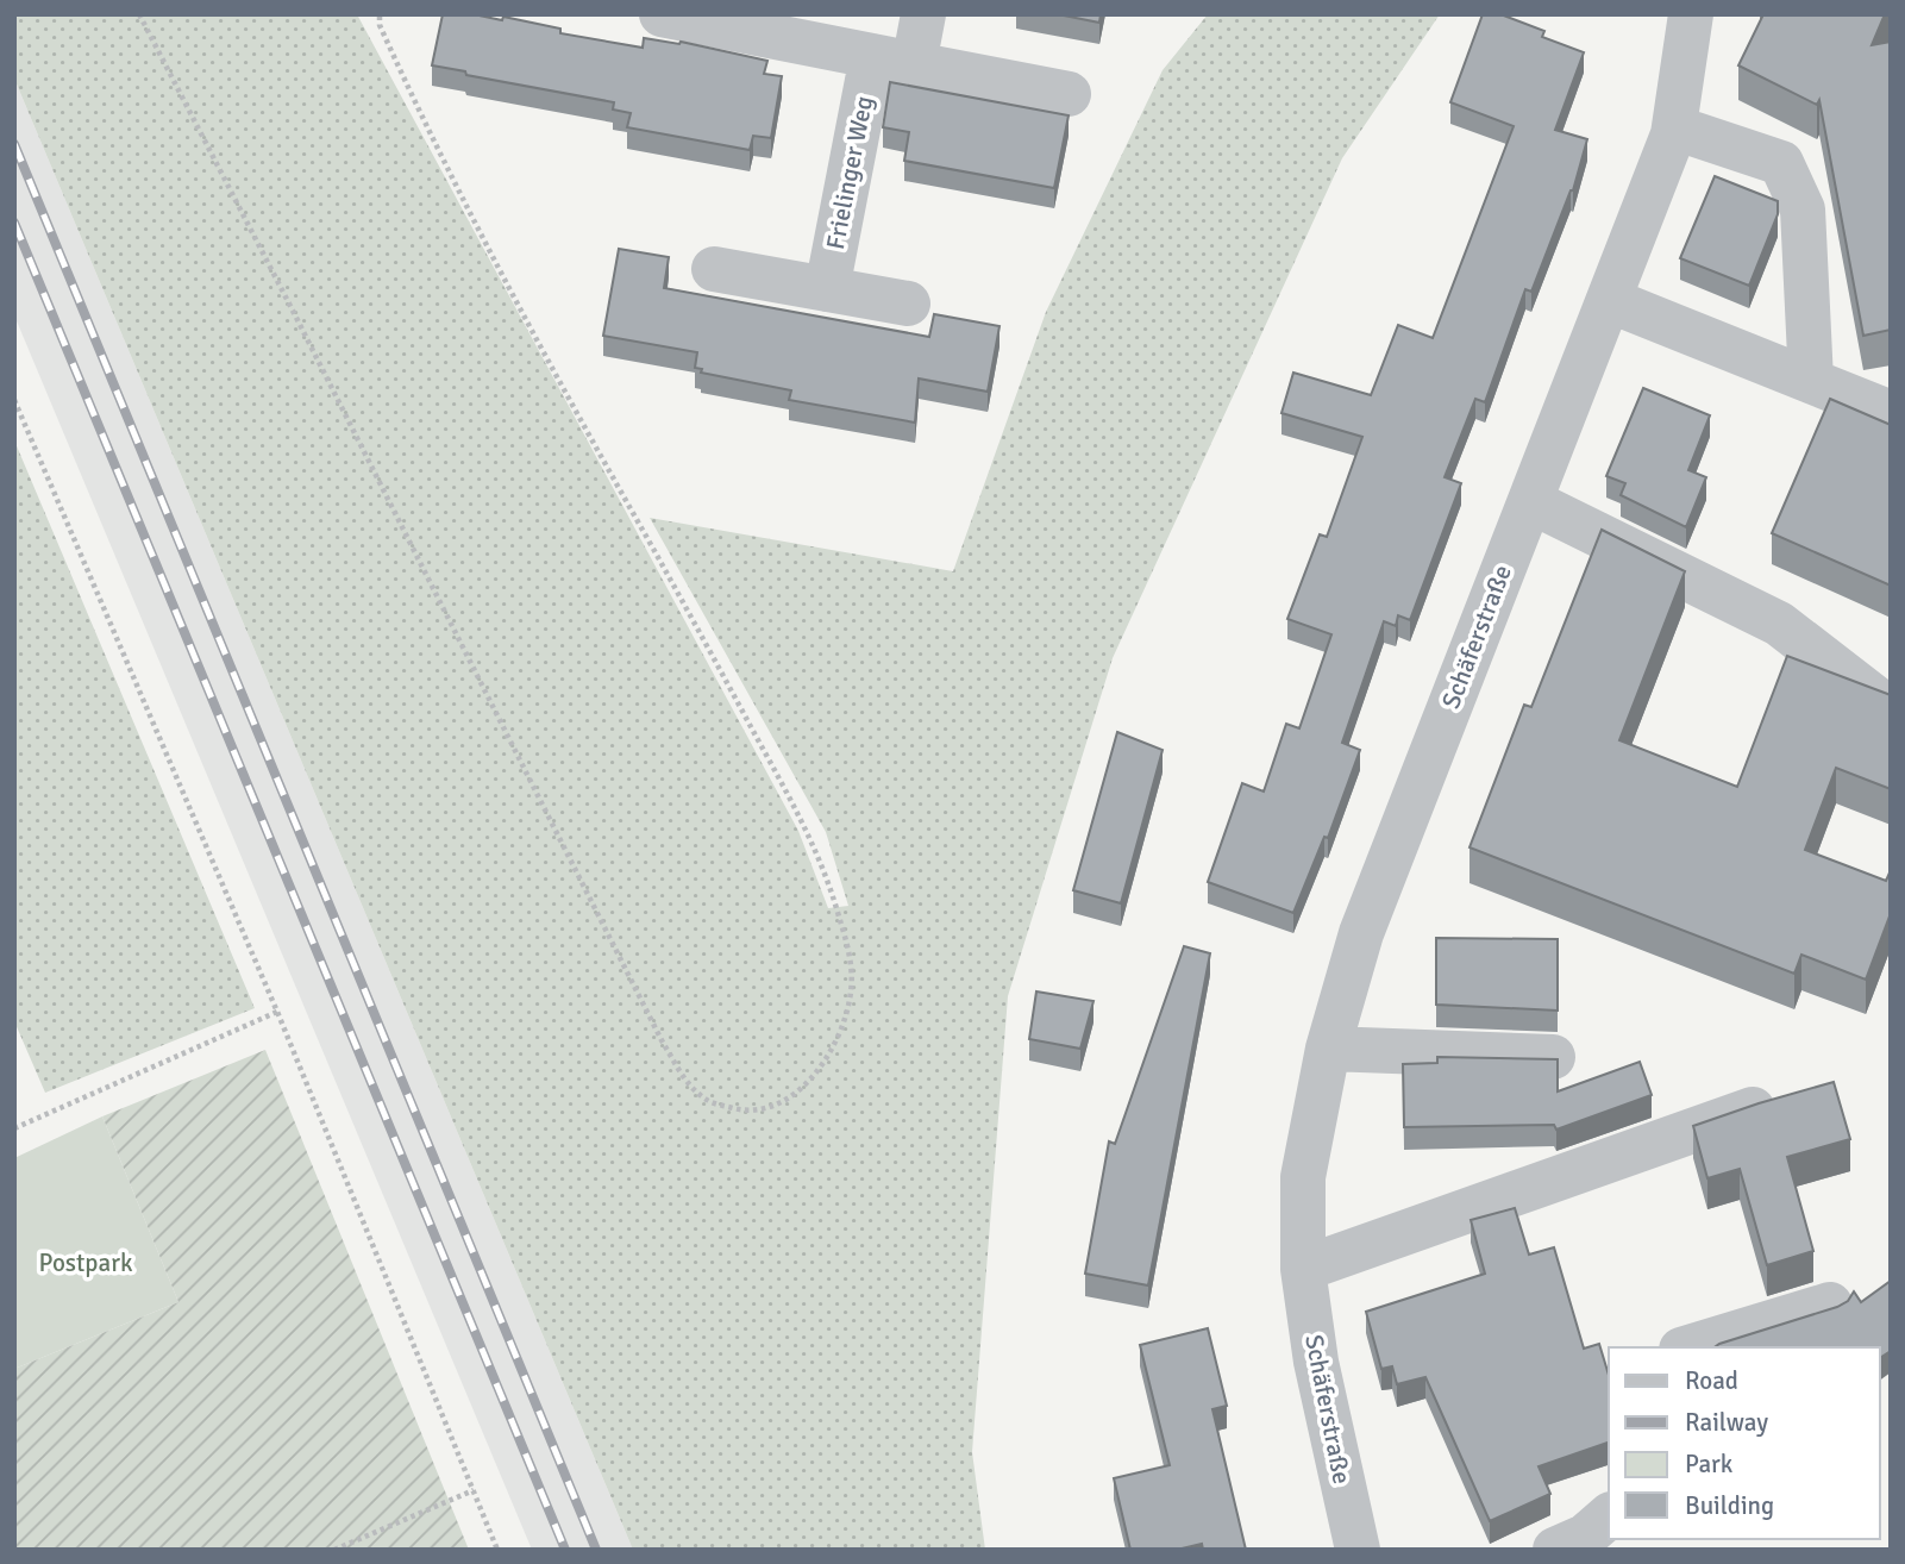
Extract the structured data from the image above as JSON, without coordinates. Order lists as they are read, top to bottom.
{
  "streets": {
    "street": ["Frielinger Weg", "Schäferstraße"]
  },
  "parks": ["Postpark"],
  "legend": [
    "Road",
    "Railway",
    "Park",
    "Building"
  ]
}
